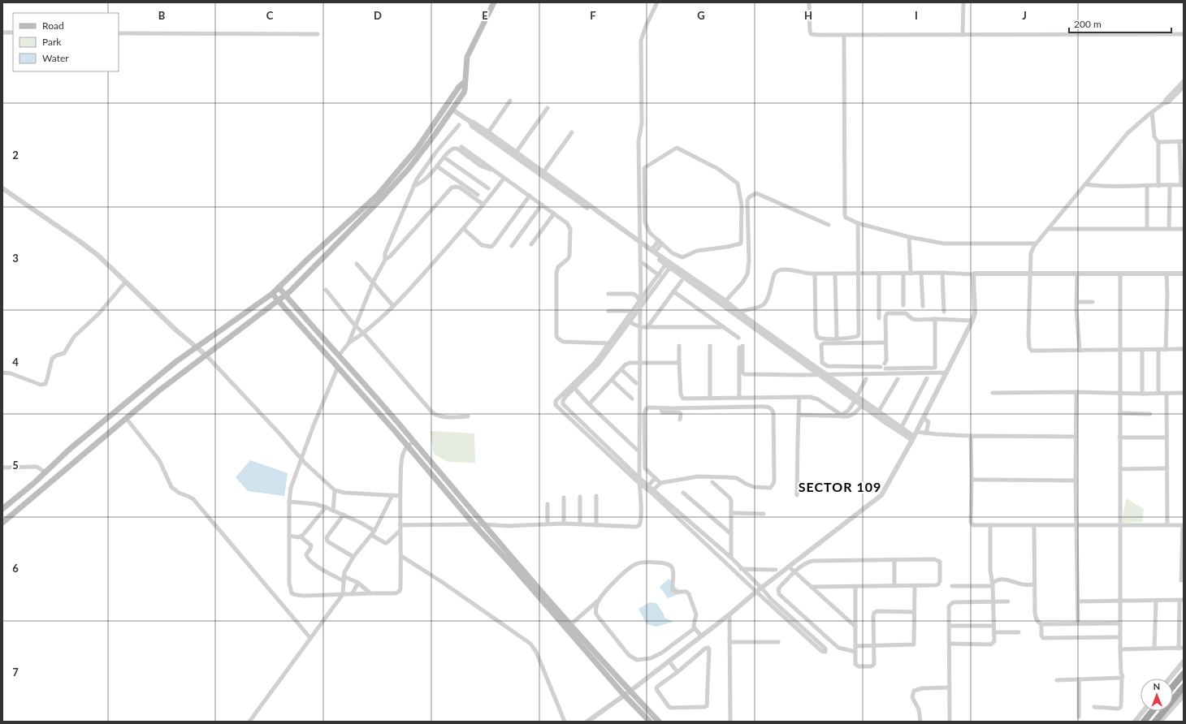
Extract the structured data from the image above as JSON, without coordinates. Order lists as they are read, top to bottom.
{
  "districts": ["SECTOR 109"],
  "legend": ["Road", "Park", "Water"],
  "scale_bar": "200 m",
  "north": "top",
  "grid": {
    "columns": [
      "B",
      "C",
      "D",
      "E",
      "F",
      "G",
      "H",
      "I",
      "J"
    ],
    "rows": [
      "2",
      "3",
      "4",
      "5",
      "6",
      "7"
    ]
  }
}
